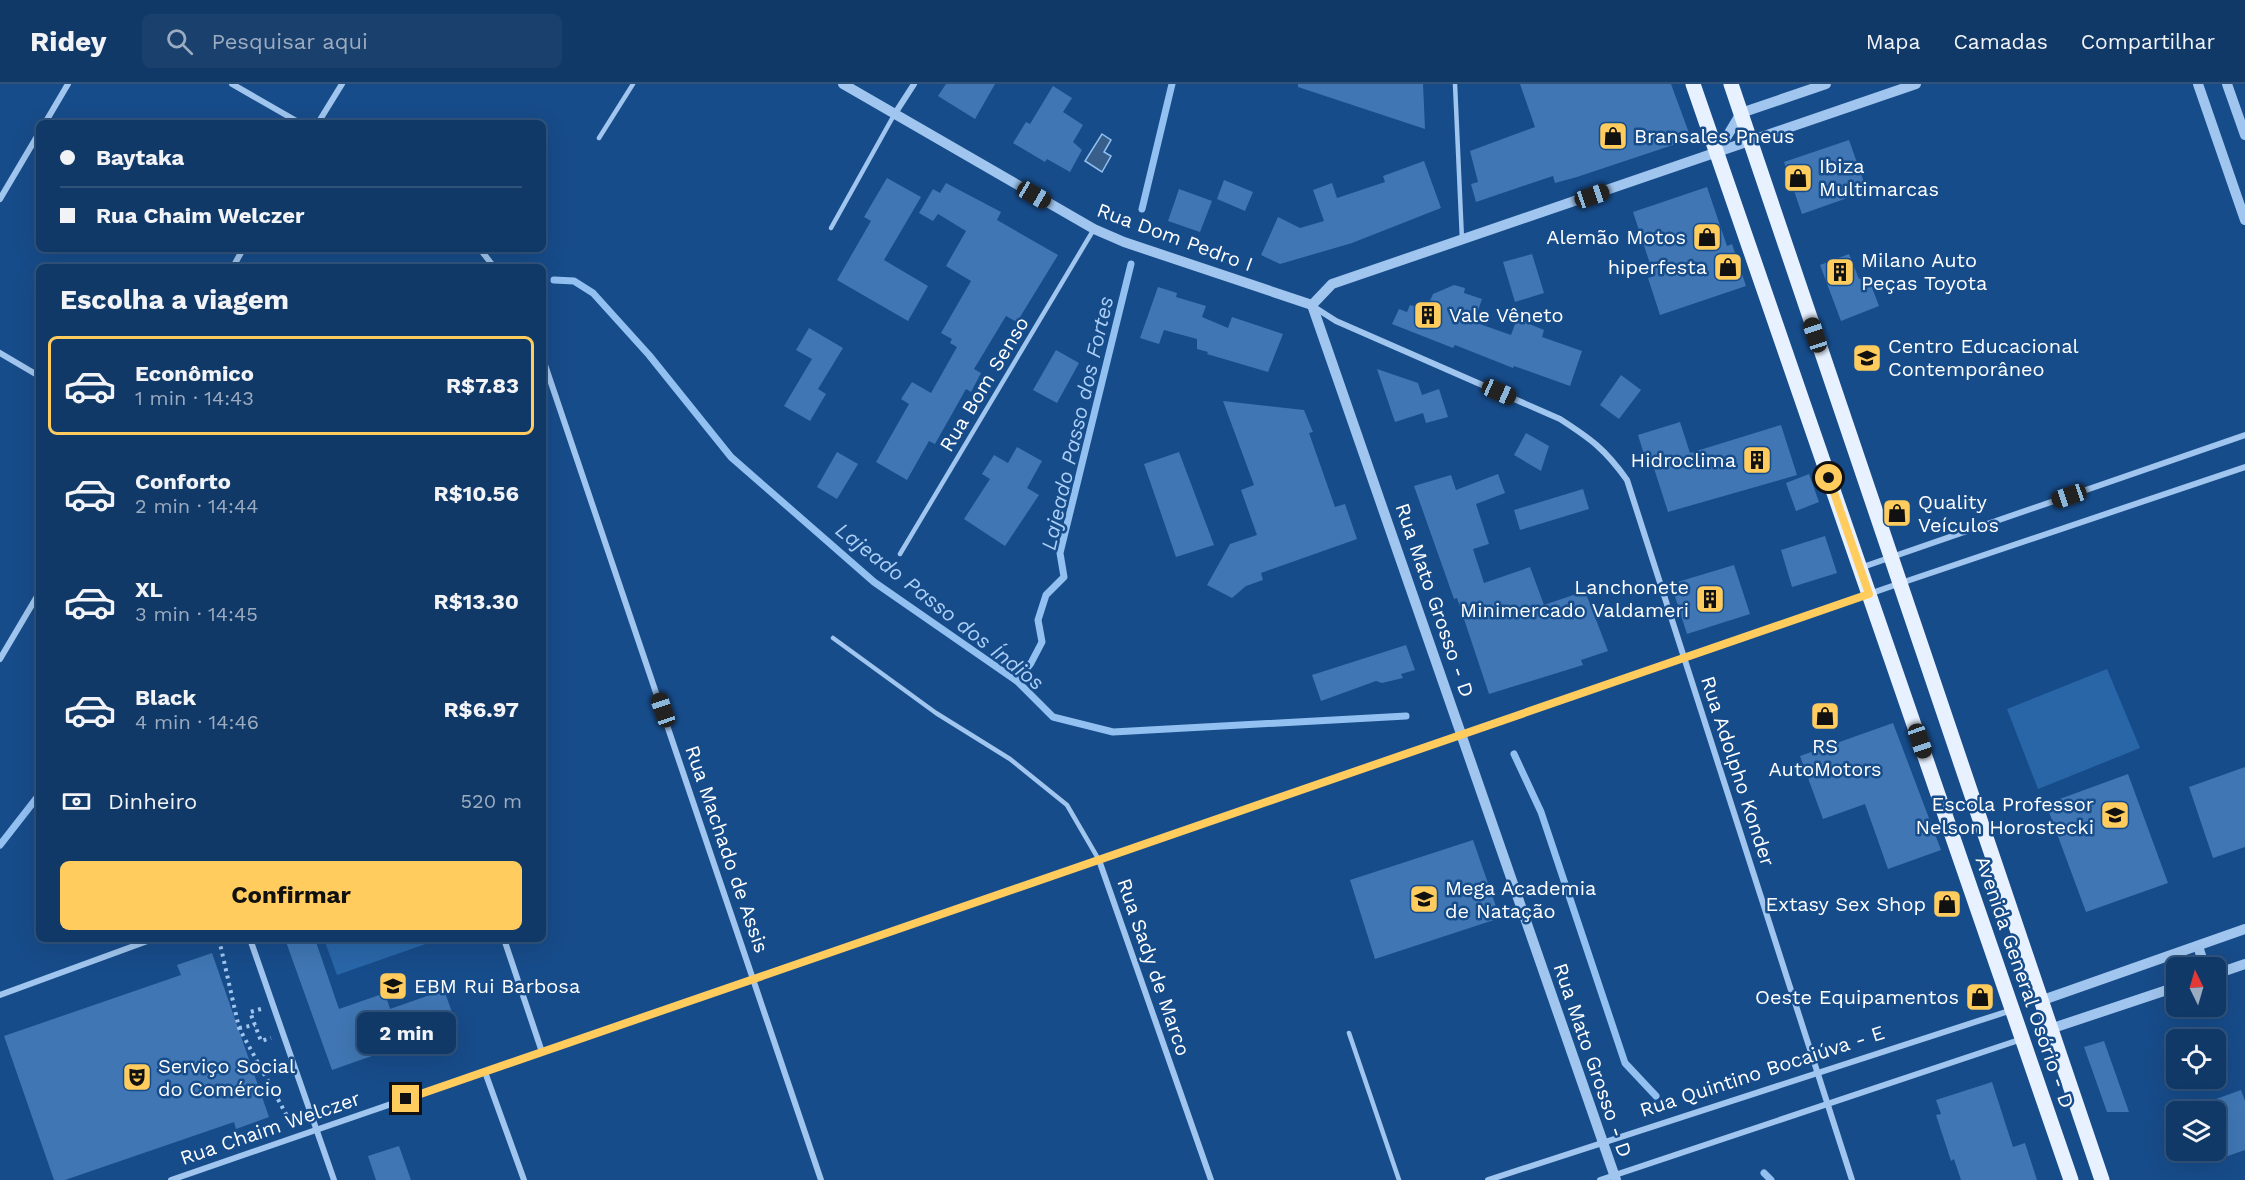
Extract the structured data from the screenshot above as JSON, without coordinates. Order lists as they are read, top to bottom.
{
  "streets": {
    "main road": ["Avenida General Osório - D"],
    "street": [
      "Rua Dom Pedro I",
      "Rua Mato Grosso - D",
      "Rua Adolpho Konder",
      "Rua Machado de Assis",
      "Rua Sady de Marco",
      "Rua Quintino Bocaiúva - E",
      "Rua Chaim Welczer"
    ],
    "lane": ["Rua Bom Senso"]
  },
  "crossings": [
    ["Rua Dom Pedro I", "Rua Bom Senso"],
    ["Rua Dom Pedro I", "Rua Mato Grosso - D"],
    ["Rua Dom Pedro I", "Rua Adolpho Konder"],
    ["Rua Mato Grosso - D", "Rua Adolpho Konder"],
    ["Rua Mato Grosso - D", "Rua Quintino Bocaiúva - E"],
    ["Rua Mato Grosso - D", "Rua Chaim Welczer"],
    ["Rua Adolpho Konder", "Rua Quintino Bocaiúva - E"],
    ["Rua Adolpho Konder", "Rua Chaim Welczer"],
    ["Rua Machado de Assis", "Rua Chaim Welczer"],
    ["Rua Sady de Marco", "Rua Chaim Welczer"],
    ["Avenida General Osório - D", "Rua Quintino Bocaiúva - E"],
    ["Avenida General Osório - D", "Rua Chaim Welczer"]
  ],
  "water": ["Lajeado Passo dos Fortes", "Lajeado Passo dos Índios"],
  "places": {
    "shop": [
      "Bransales Pneus",
      "Ibiza Multimarcas",
      "Alemão Motos",
      "hiperfesta",
      "Quality Veículos",
      "RS AutoMotors",
      "Extasy Sex Shop",
      "Oeste Equipamentos"
    ],
    "building": [
      "Milano Auto Peças Toyota",
      "Vale Vêneto",
      "Hidroclima",
      "Lanchonete Minimercado Valdameri"
    ],
    "school or university": [
      "Centro Educacional Contemporâneo",
      "Escola Professor Nelson Horostecki",
      "Mega Academia de Natação",
      "EBM Rui Barbosa"
    ],
    "theatre": ["Serviço Social do Comércio"]
  },
  "north": "top",
  "page": {
    "header": "Ridey",
    "search": "Pesquisar aqui",
    "nav": ["Mapa", "Camadas", "Compartilhar"],
    "banner": ["Baytaka", "Rua Chaim Welczer"],
    "heading": "Escolha a viagem",
    "list": [
      {
        "name": "Econômico",
        "note": "1 min · 14:43",
        "value": "R$7.83"
      },
      {
        "name": "Conforto",
        "note": "2 min · 14:44",
        "value": "R$10.56"
      },
      {
        "name": "XL",
        "note": "3 min · 14:45",
        "value": "R$13.30"
      },
      {
        "name": "Black",
        "note": "4 min · 14:46",
        "value": "R$6.97"
      }
    ],
    "pay": ["Dinheiro", "520 m"],
    "buttons": "Confirmar",
    "bubble": "2 min"
  }
}
